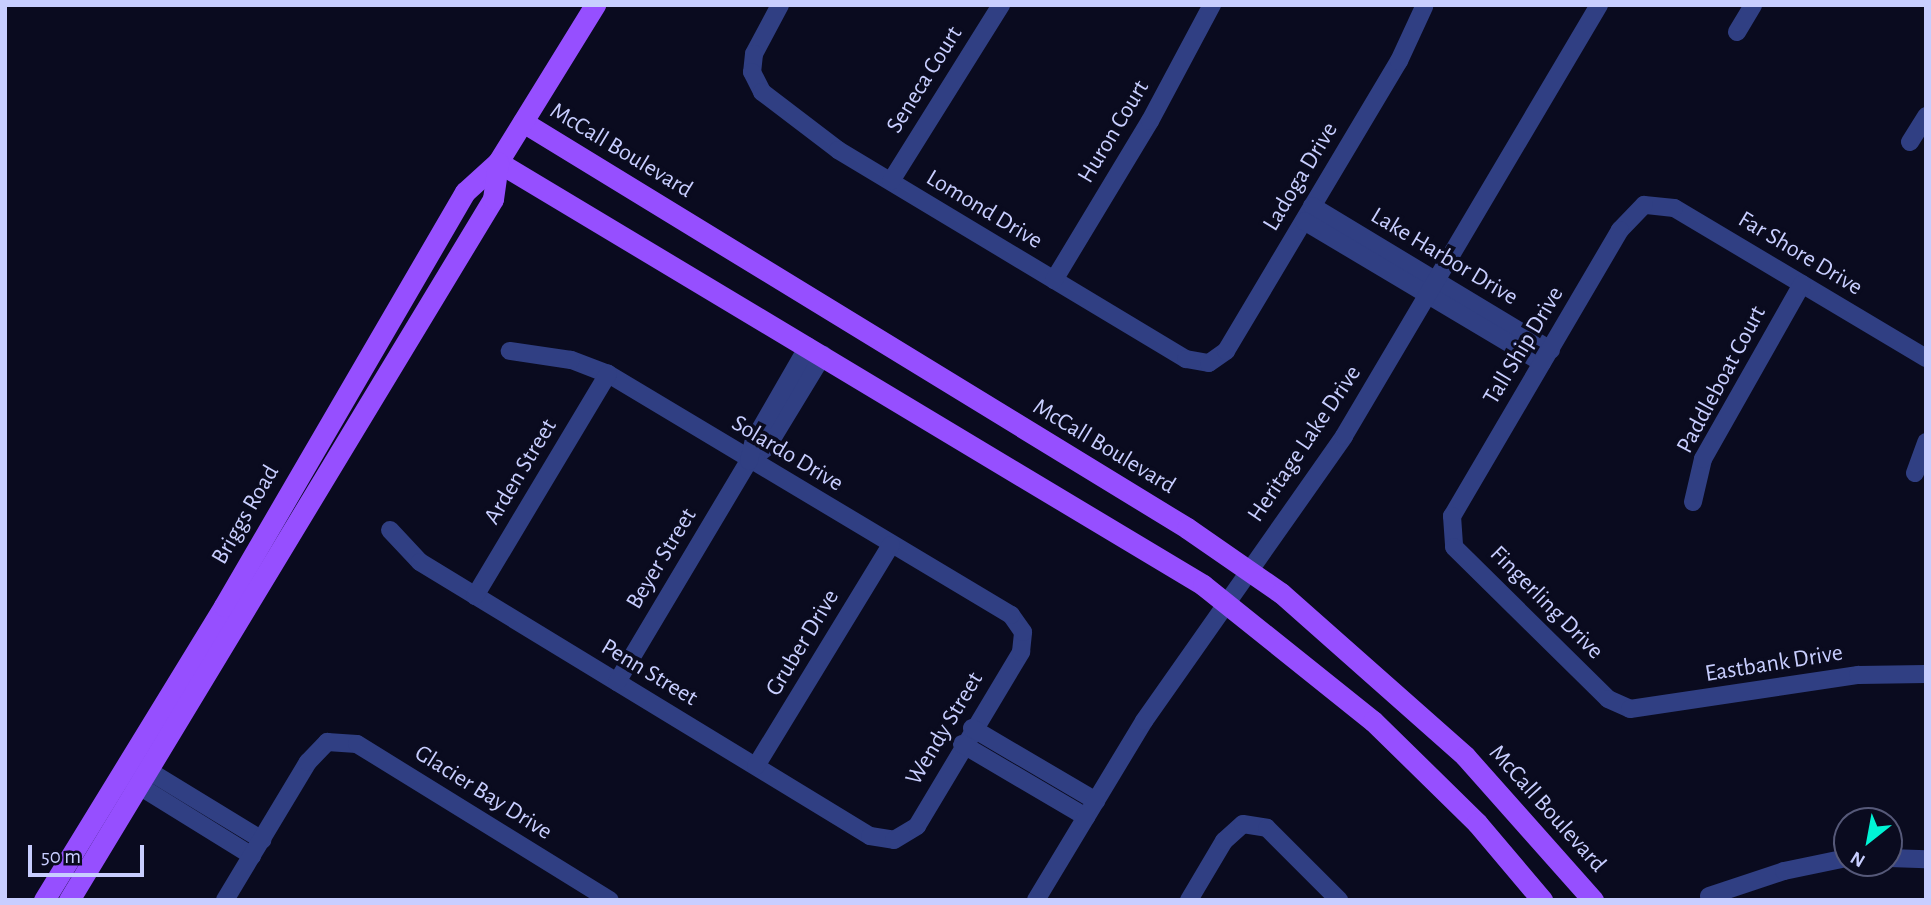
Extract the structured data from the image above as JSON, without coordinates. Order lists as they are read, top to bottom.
{
  "streets": {
    "main road": ["McCall Boulevard", "Briggs Road"],
    "street": [
      "Seneca Court",
      "Huron Court",
      "Ladoga Drive",
      "Lomond Drive",
      "Far Shore Drive",
      "Lake Harbor Drive",
      "Tall Ship Drive",
      "Paddleboat Court",
      "Heritage Lake Drive",
      "Solardo Drive",
      "Arden Street",
      "Beyer Street",
      "Fingerling Drive",
      "Gruber Drive",
      "Eastbank Drive",
      "Penn Street",
      "Wendy Street",
      "Glacier Bay Drive"
    ]
  },
  "crossings": [
    ["Seneca Court", "Lomond Drive"],
    ["Huron Court", "Lomond Drive"],
    ["McCall Boulevard", "Heritage Lake Drive"],
    ["McCall Boulevard", "Briggs Road"],
    ["Ladoga Drive", "Lomond Drive"],
    ["Ladoga Drive", "Lake Harbor Drive"],
    ["Far Shore Drive", "Tall Ship Drive"],
    ["Far Shore Drive", "Paddleboat Court"],
    ["Lake Harbor Drive", "Tall Ship Drive"],
    ["Lake Harbor Drive", "Heritage Lake Drive"],
    ["Tall Ship Drive", "Fingerling Drive"],
    ["Solardo Drive", "Arden Street"],
    ["Solardo Drive", "Beyer Street"],
    ["Solardo Drive", "Gruber Drive"],
    ["Solardo Drive", "Wendy Street"],
    ["Arden Street", "Penn Street"],
    ["Beyer Street", "Penn Street"],
    ["Fingerling Drive", "Eastbank Drive"],
    ["Gruber Drive", "Penn Street"],
    ["Penn Street", "Wendy Street"]
  ],
  "scale_bar": "50 m",
  "north": "bottom left"
}
